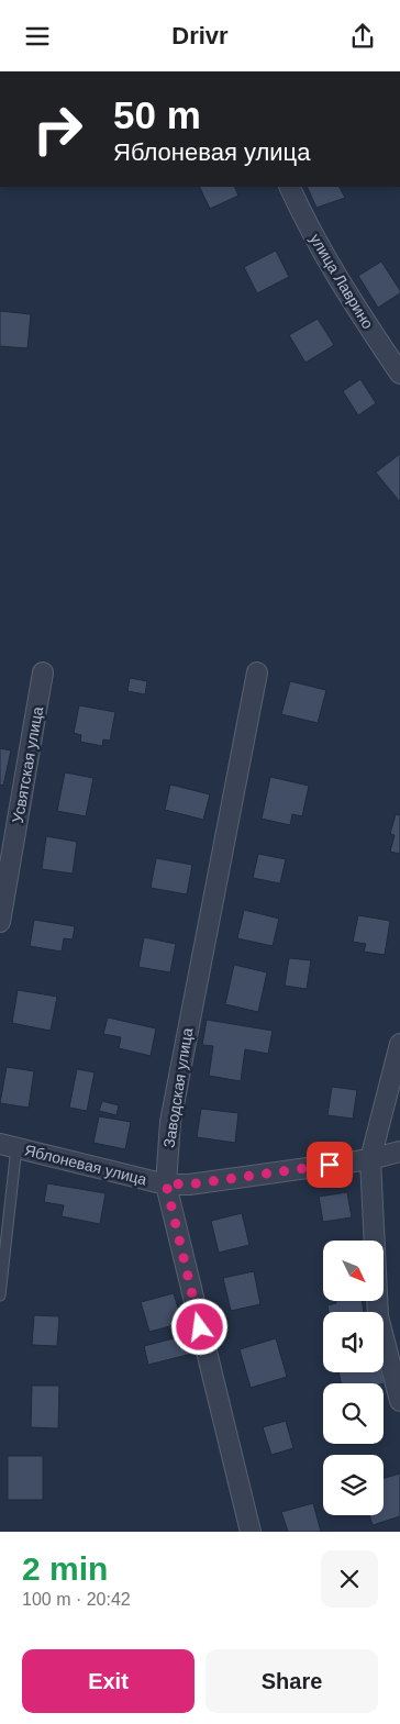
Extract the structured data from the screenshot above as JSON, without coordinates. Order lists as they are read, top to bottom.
{
  "streets": {
    "street": [
      "улица Лаврино",
      "Усвятская улица",
      "Заводская улица",
      "Яблоневая улица"
    ]
  },
  "crossings": [
    ["Заводская улица", "Яблоневая улица"]
  ],
  "north": "bottom right",
  "page": {
    "header": "Drivr",
    "turn": ["50 m", "Яблоневая улица"],
    "heading": ["2 min", "100 m · 20:42"],
    "buttons": ["Exit", "Share"]
  }
}
